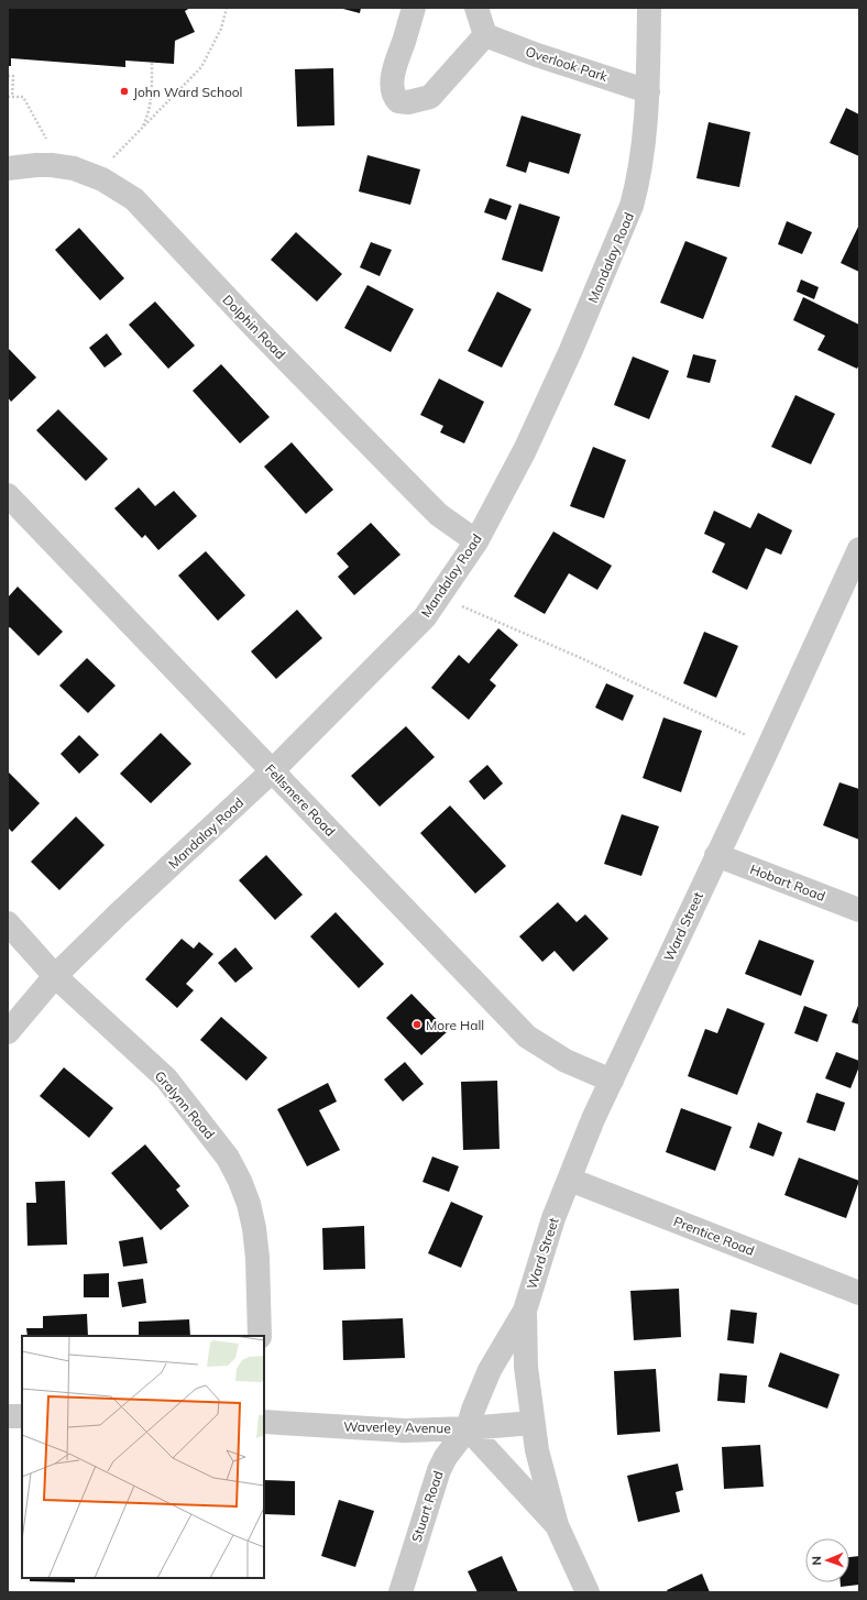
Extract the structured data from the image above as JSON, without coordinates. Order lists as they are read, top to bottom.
{
  "streets": {
    "street": [
      "Overlook Park",
      "Mandalay Road",
      "Dolphin Road",
      "Fellsmere Road",
      "Hobart Road",
      "Ward Street",
      "Gralynn Road",
      "Prentice Road",
      "Waverley Avenue",
      "Stuart Road"
    ]
  },
  "crossings": [
    ["Overlook Park", "Mandalay Road"],
    ["Mandalay Road", "Dolphin Road"],
    ["Mandalay Road", "Fellsmere Road"],
    ["Mandalay Road", "Gralynn Road"],
    ["Fellsmere Road", "Ward Street"],
    ["Hobart Road", "Ward Street"],
    ["Ward Street", "Prentice Road"],
    ["Ward Street", "Waverley Avenue"],
    ["Ward Street", "Stuart Road"],
    ["Waverley Avenue", "Stuart Road"]
  ],
  "places": ["John Ward School", "More Hall"],
  "north": "left"
}
